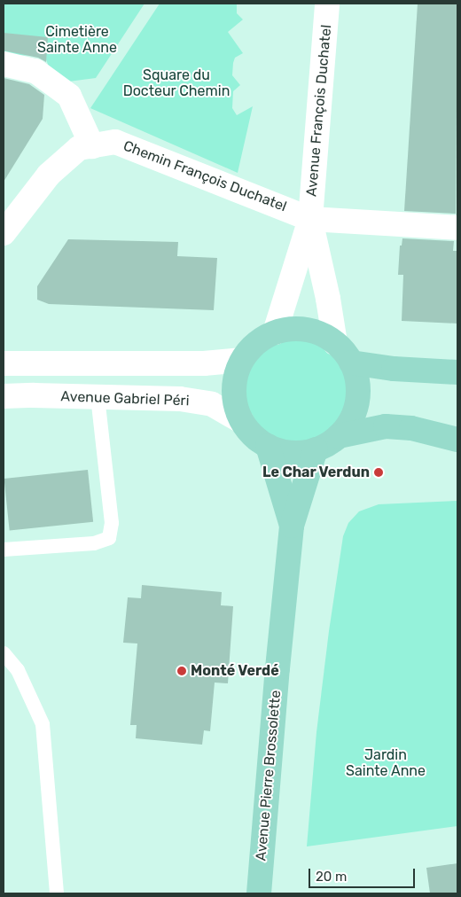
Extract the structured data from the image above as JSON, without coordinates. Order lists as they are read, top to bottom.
{
  "streets": {
    "main road": ["Avenue Pierre Brossolette"],
    "street": ["Avenue François Duchatel", "Chemin François Duchatel", "Avenue Gabriel Péri"]
  },
  "crossings": [
    ["Avenue François Duchatel", "Chemin François Duchatel"],
    ["Avenue François Duchatel", "Avenue Gabriel Péri"],
    ["Avenue François Duchatel", "Avenue Pierre Brossolette"],
    ["Avenue Gabriel Péri", "Avenue Pierre Brossolette"]
  ],
  "parks": ["Cimetière Sainte Anne", "Square du Docteur Chemin", "Jardin Sainte Anne"],
  "places": ["Le Char Verdun", "Monté Verdé"],
  "scale_bar": "20 m"
}
